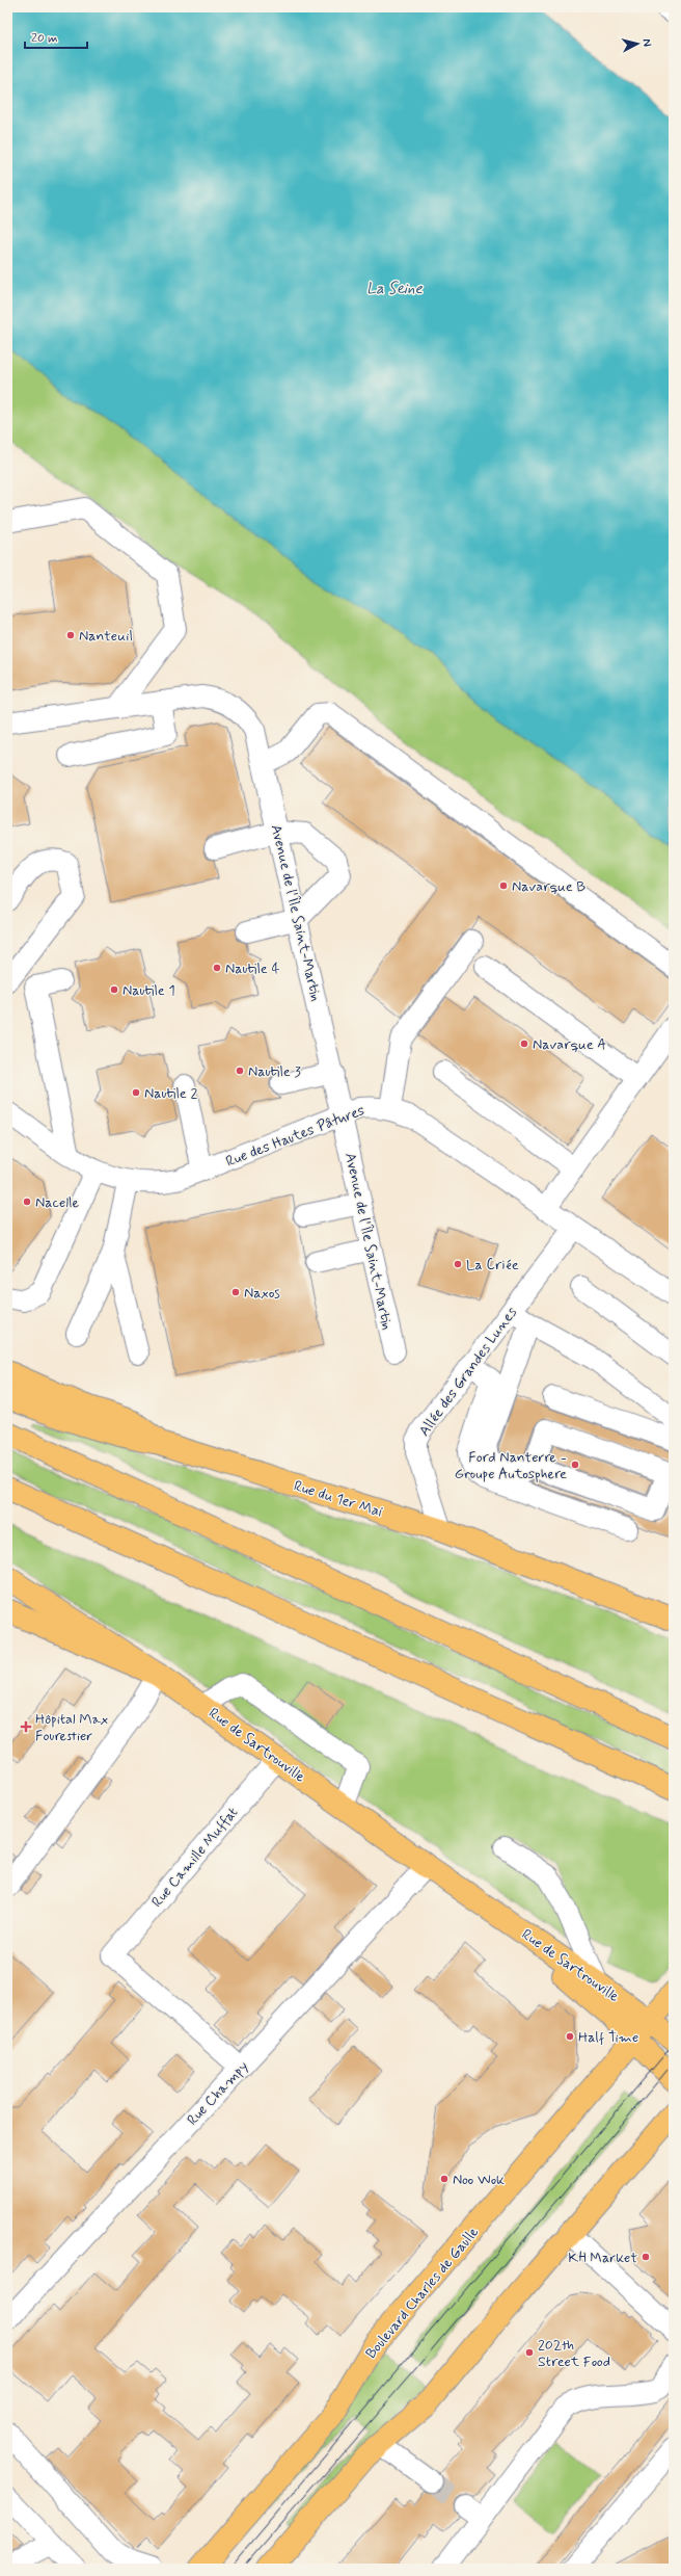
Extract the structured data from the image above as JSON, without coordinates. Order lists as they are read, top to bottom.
{
  "streets": {
    "main road": ["Rue du 1er Mai", "Rue de Sartrouville", "Boulevard Charles de Gaulle"],
    "street": [
      "Avenue de l'Île Saint-Martin",
      "Rue des Hautes Pâtures",
      "Allée des Grandes Lunes",
      "Rue Camille Muffat",
      "Rue Champy"
    ]
  },
  "crossings": [
    ["Avenue de l'Île Saint-Martin", "Rue des Hautes Pâtures"],
    ["Rue des Hautes Pâtures", "Allée des Grandes Lunes"],
    ["Allée des Grandes Lunes", "Rue du 1er Mai"],
    ["Rue de Sartrouville", "Rue Camille Muffat"],
    ["Rue de Sartrouville", "Rue Champy"],
    ["Rue de Sartrouville", "Boulevard Charles de Gaulle"],
    ["Rue Camille Muffat", "Rue Champy"]
  ],
  "water": ["La Seine"],
  "places": {
    "other": [
      "Nanteuil",
      "Navarque B",
      "Nautile 4",
      "Nautile 1",
      "Navarque A",
      "Nautile 3",
      "Nautile 2",
      "Nacelle",
      "La Criée",
      "Naxos",
      "Ford Nanterre - Groupe Autosphere",
      "Half Time",
      "Noo Wok",
      "KH Market",
      "202th Street Food"
    ],
    "health": ["Hôpital Max Fourestier"]
  },
  "scale_bar": "20 m",
  "north": "right"
}
